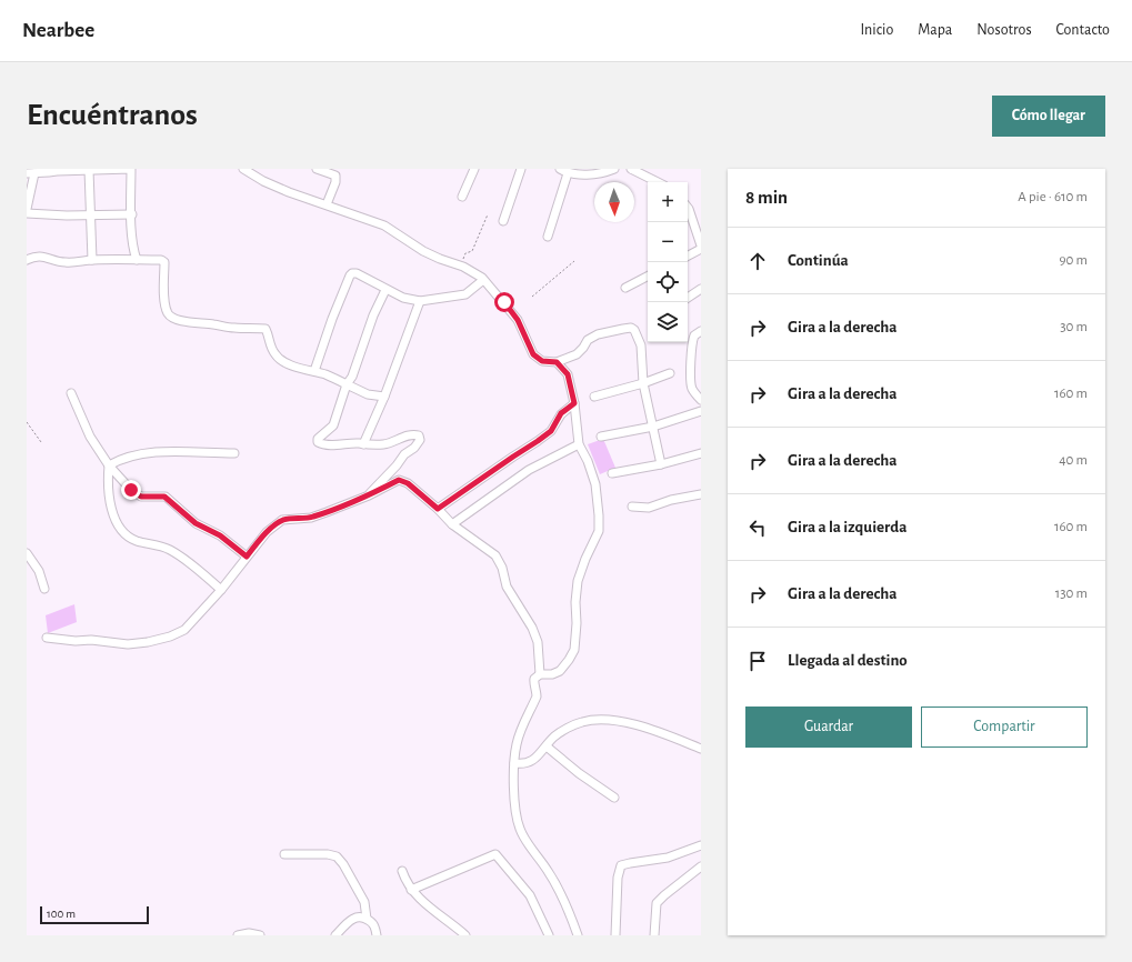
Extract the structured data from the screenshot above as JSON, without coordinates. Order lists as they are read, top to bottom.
{
  "scale_bar": "100 m",
  "north": "bottom",
  "page": {
    "header": "Nearbee",
    "nav": [
      "Inicio",
      "Mapa",
      "Nosotros",
      "Contacto"
    ],
    "buttons": [
      "Cómo llegar",
      ["Guardar", "Compartir"]
    ],
    "title": "Encuéntranos",
    "heading": ["8 min", "A pie · 610 m"],
    "map_buttons": ["+", "−"],
    "list": [
      ["Continúa", "90 m"],
      ["Gira a la derecha", "30 m"],
      ["Gira a la derecha", "160 m"],
      ["Gira a la derecha", "40 m"],
      ["Gira a la izquierda", "160 m"],
      ["Gira a la derecha", "130 m"],
      "Llegada al destino"
    ],
    "scale": "100 m"
  }
}
